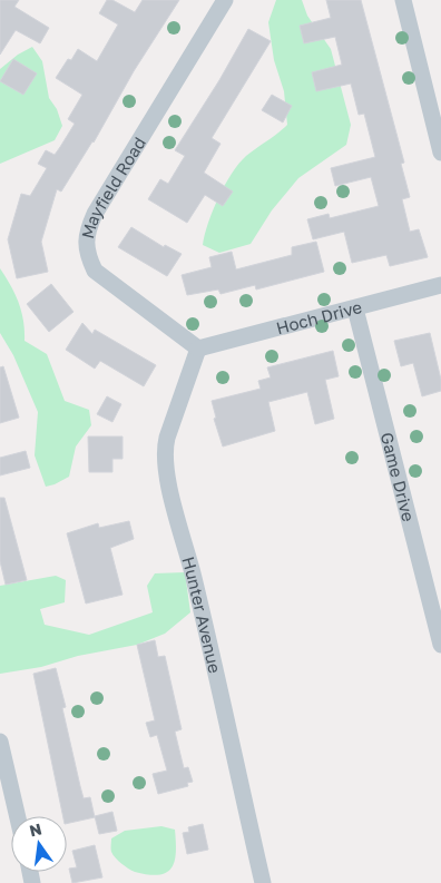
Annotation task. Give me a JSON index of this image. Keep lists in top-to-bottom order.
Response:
{
  "streets": {
    "street": [
      "Mayfield Road",
      "Hoch Drive",
      "Game Drive",
      "Hunter Avenue"
    ]
  },
  "crossings": [
    ["Mayfield Road", "Hoch Drive"],
    ["Mayfield Road", "Hunter Avenue"],
    ["Hoch Drive", "Game Drive"],
    ["Hoch Drive", "Hunter Avenue"]
  ],
  "north": "top"
}
